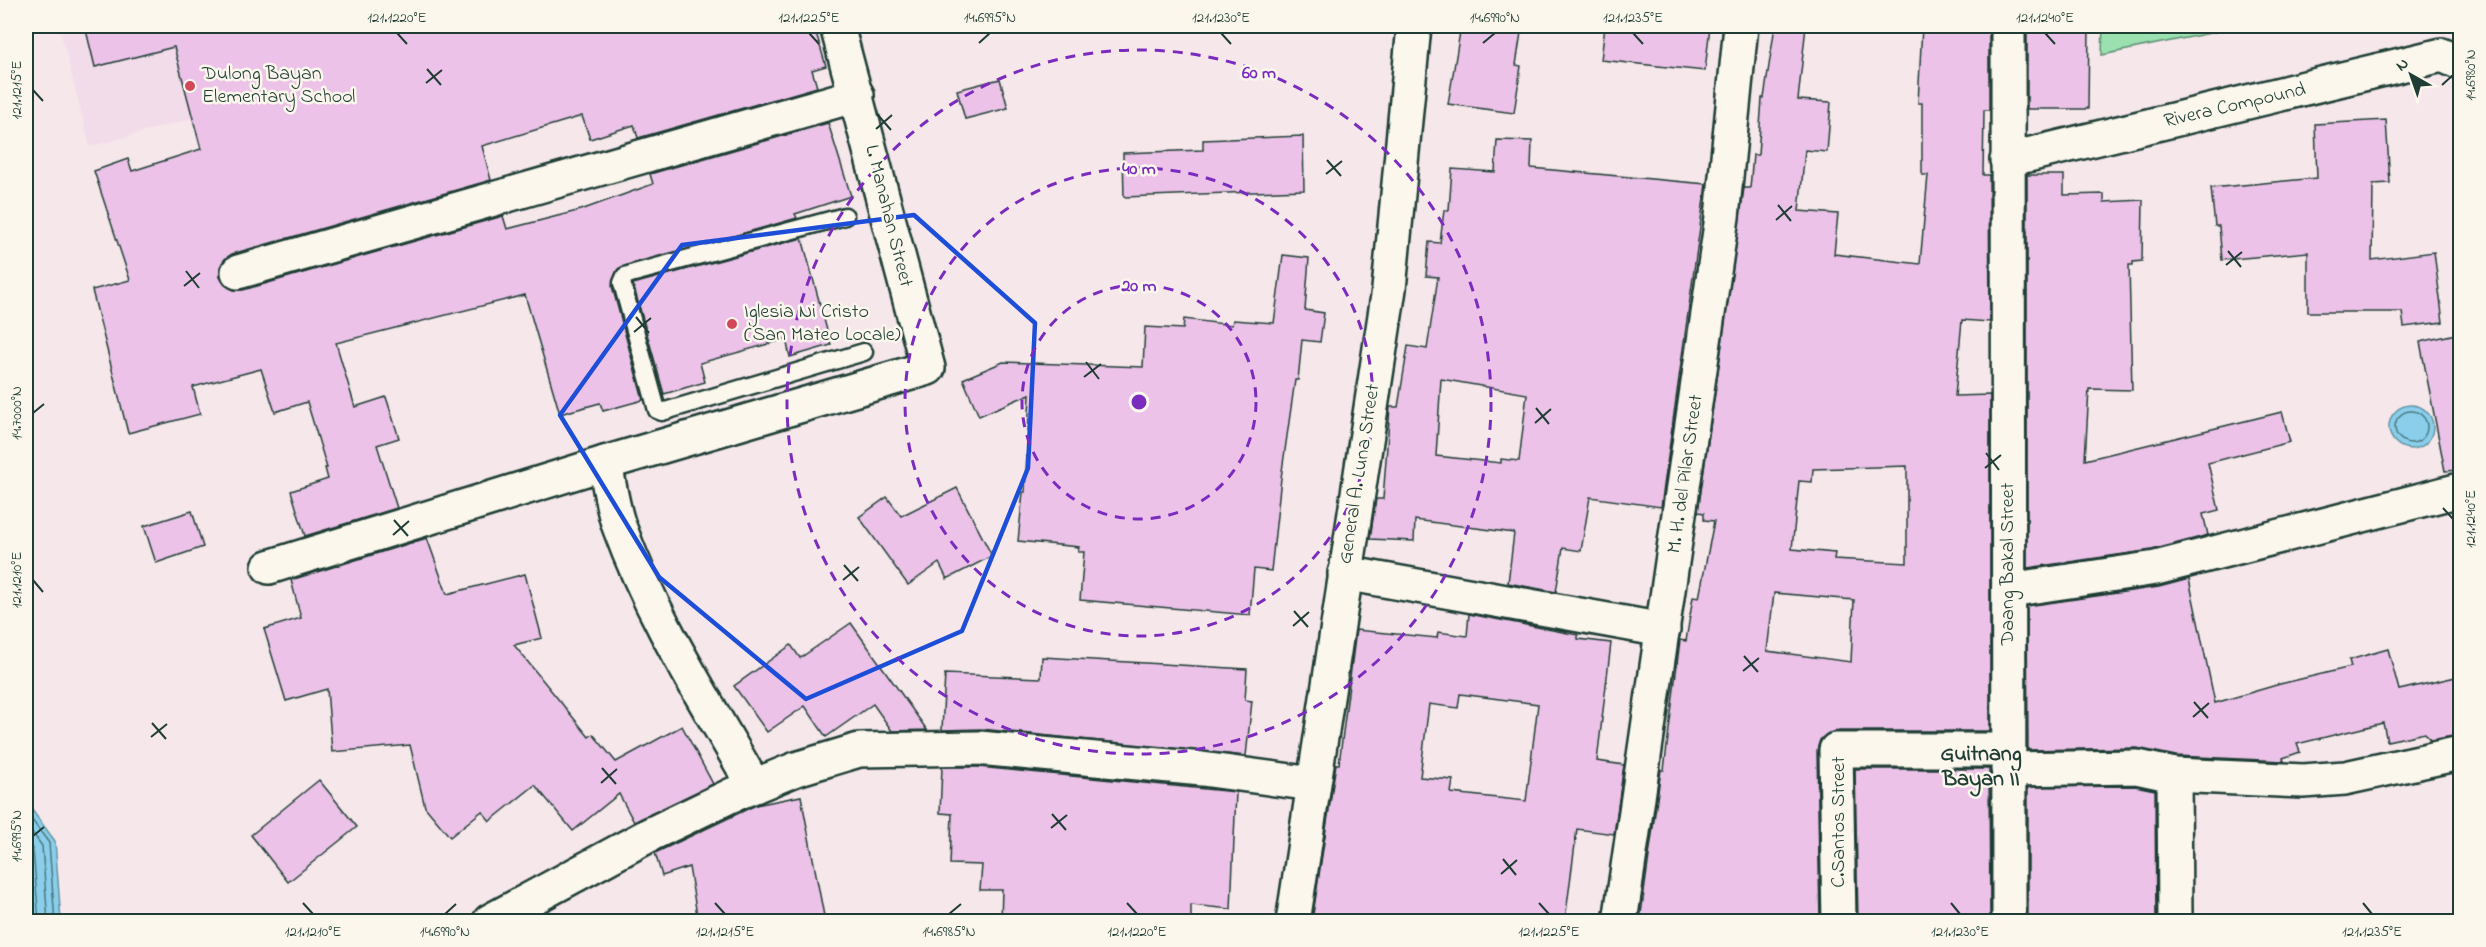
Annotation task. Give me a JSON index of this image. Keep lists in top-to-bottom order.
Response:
{
  "streets": {
    "street": [
      "Rivera Compound",
      "L. Manahan Street",
      "General A. Luna Street",
      "M. H. del Pilar Street",
      "Daang Bakal Street",
      "C.Santos Street"
    ]
  },
  "crossings": [
    ["Rivera Compound", "Daang Bakal Street"],
    ["Daang Bakal Street", "C.Santos Street"]
  ],
  "districts": ["Guitnang Bayan II"],
  "places": ["Dulong Bayan Elementary School", "Iglesia Ni Cristo (San Mateo Locale)"],
  "north": "top left",
  "coordinates": [
    "121.1220°E",
    "121.1225°E",
    "14.6995°N",
    "121.1230°E",
    "14.6990°N",
    "121.1235°E",
    "121.1240°E",
    "14.6980°N",
    "121.1215°E",
    "14.7000°N",
    "121.1210°E",
    "14.6985°N"
  ],
  "rings": ["60 m", "40 m", "20 m"]
}
